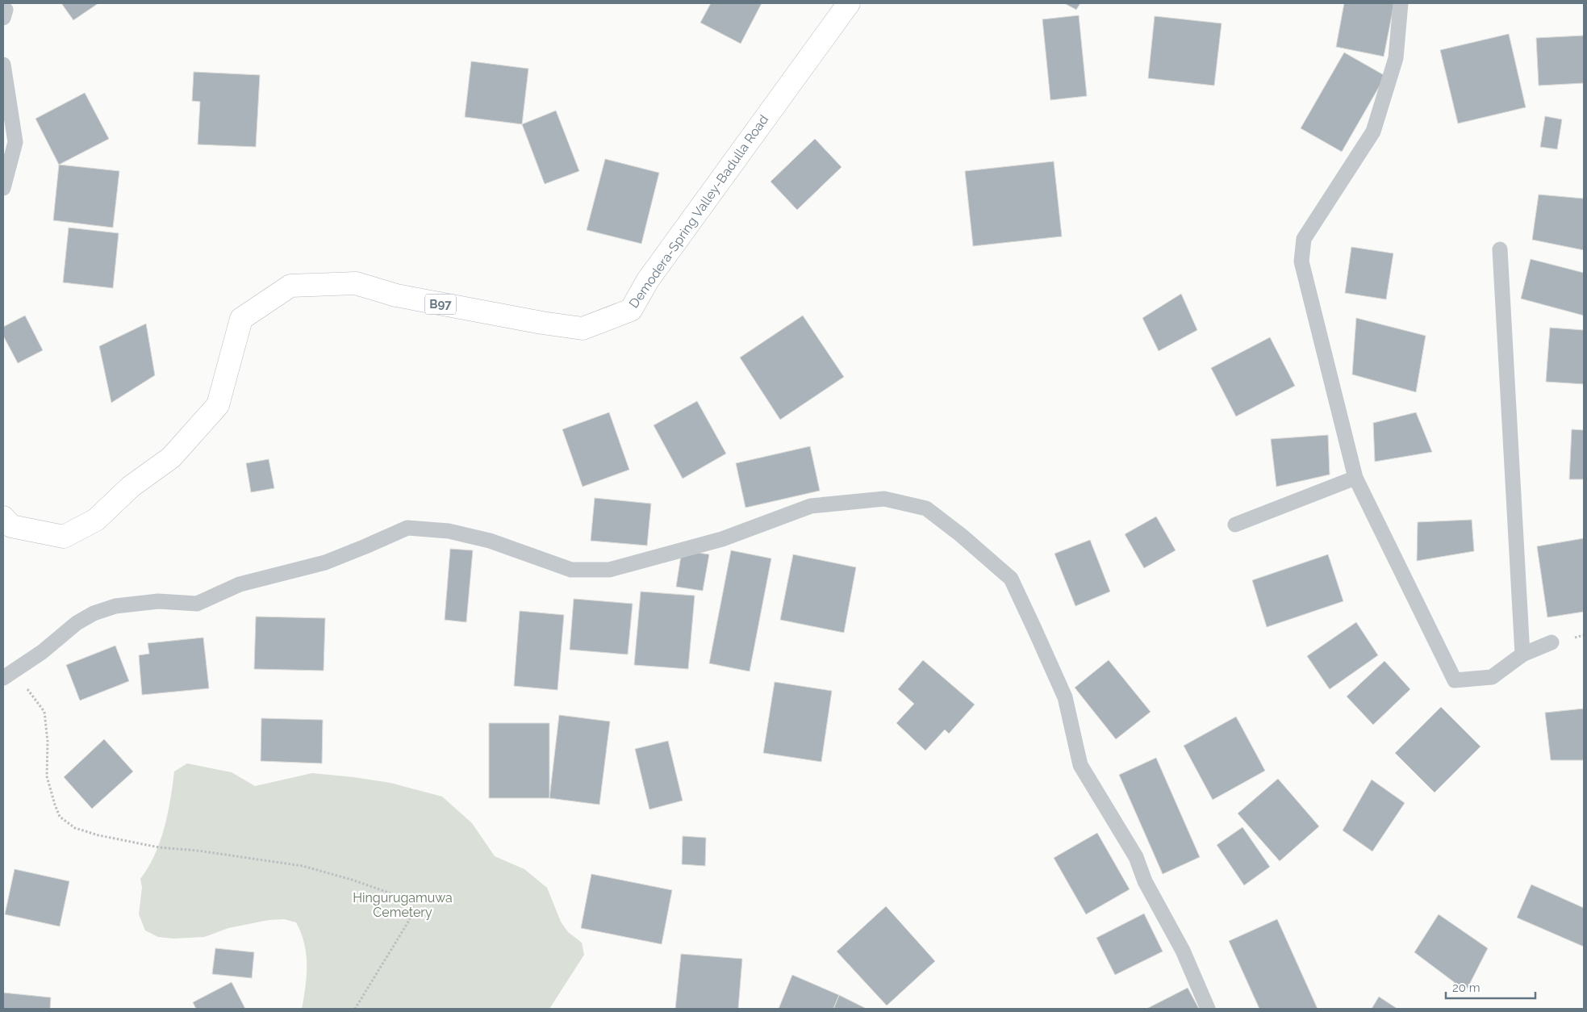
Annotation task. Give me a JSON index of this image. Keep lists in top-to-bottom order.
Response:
{
  "streets": {
    "main road": ["Demodera-Spring Valley-Badulla Road", "B97"]
  },
  "parks": ["Hingurugamuwa Cemetery"],
  "scale_bar": "20 m"
}
